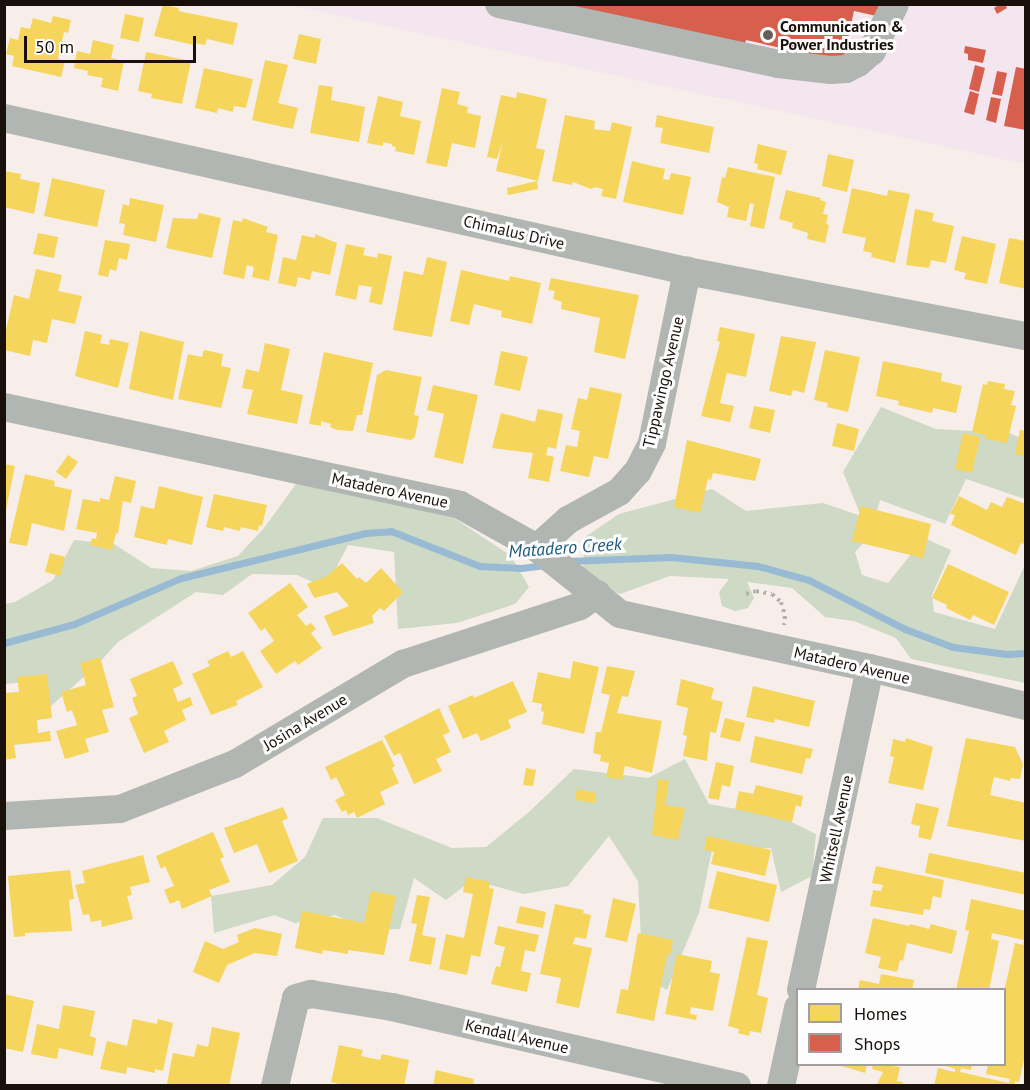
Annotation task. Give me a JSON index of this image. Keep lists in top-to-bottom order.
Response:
{
  "streets": {
    "street": [
      "Chimalus Drive",
      "Tippawingo Avenue",
      "Matadero Avenue",
      "Josina Avenue",
      "Whitsell Avenue",
      "Kendall Avenue"
    ]
  },
  "crossings": [
    ["Chimalus Drive", "Tippawingo Avenue"],
    ["Tippawingo Avenue", "Matadero Avenue"],
    ["Matadero Avenue", "Josina Avenue"],
    ["Matadero Avenue", "Whitsell Avenue"]
  ],
  "water": ["Matadero Creek"],
  "places": ["Communication & Power Industries"],
  "legend": ["Homes", "Shops"],
  "scale_bar": "50 m"
}
